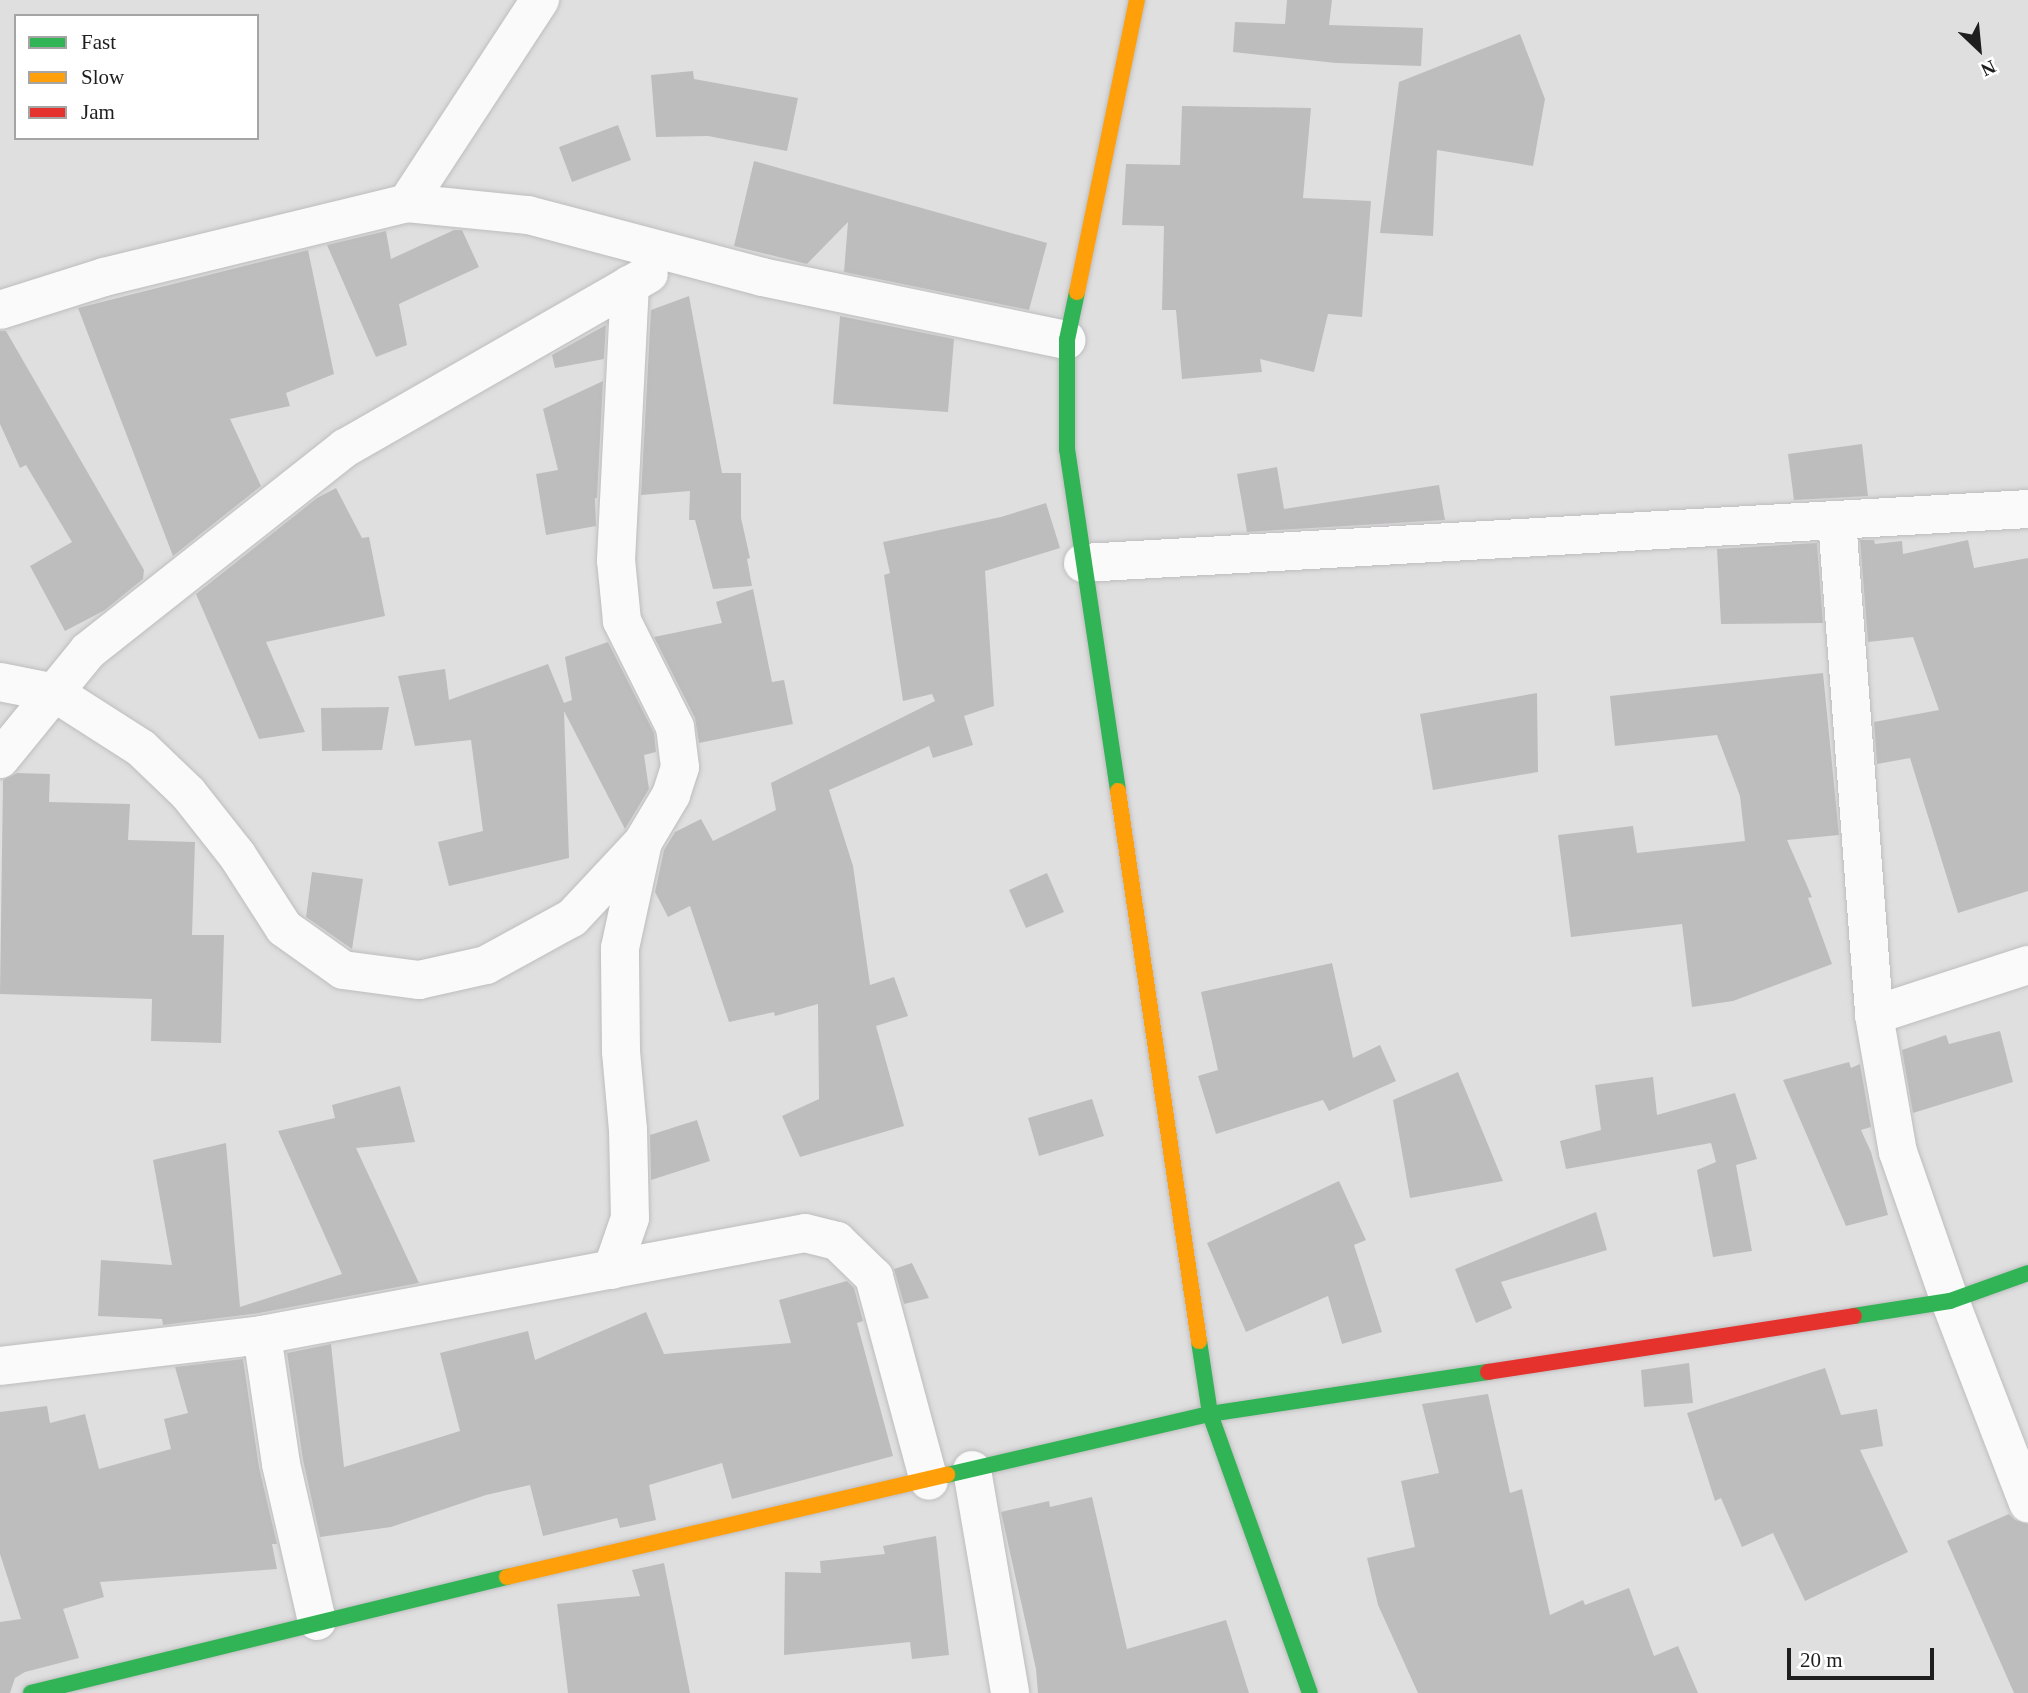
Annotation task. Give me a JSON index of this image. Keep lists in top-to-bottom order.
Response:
{
  "legend": ["Fast", "Slow", "Jam"],
  "scale_bar": "20 m",
  "north": "bottom right"
}
